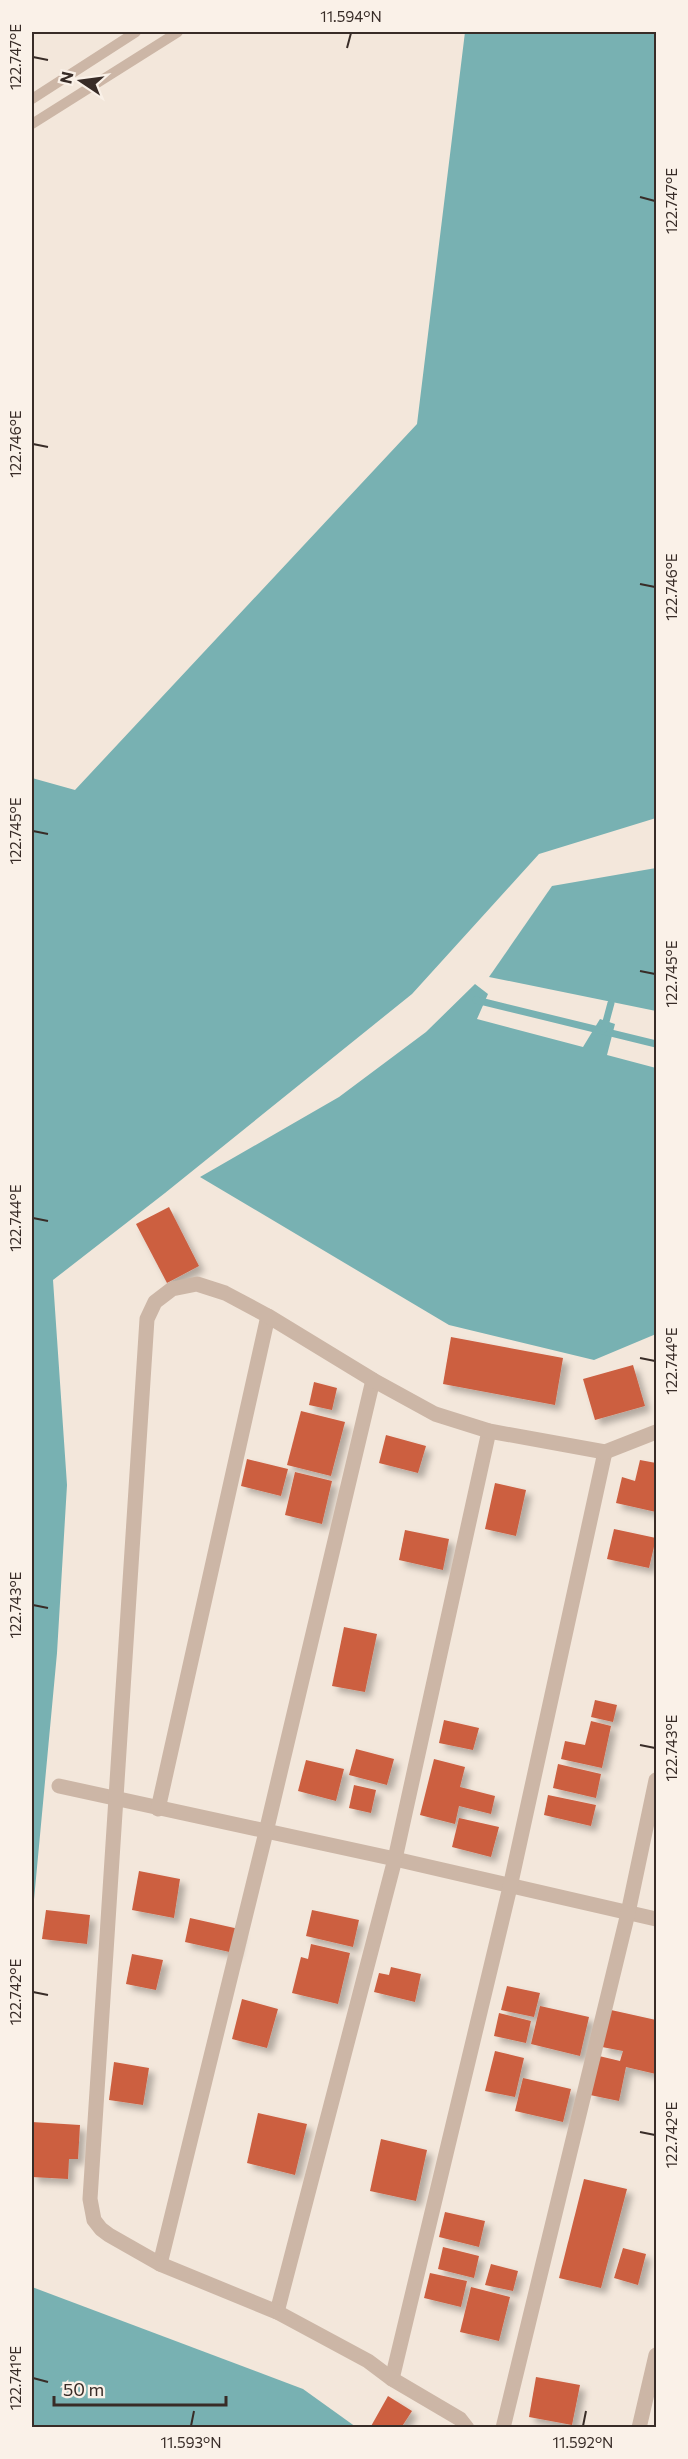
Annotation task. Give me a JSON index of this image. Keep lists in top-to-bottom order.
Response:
{
  "scale_bar": "50 m",
  "north": "left",
  "coordinates": [
    "11.594°N",
    "122.747°E",
    "122.746°E",
    "122.745°E",
    "122.744°E",
    "122.743°E",
    "122.742°E",
    "122.741°E",
    "11.593°N",
    "11.592°N"
  ]
}
